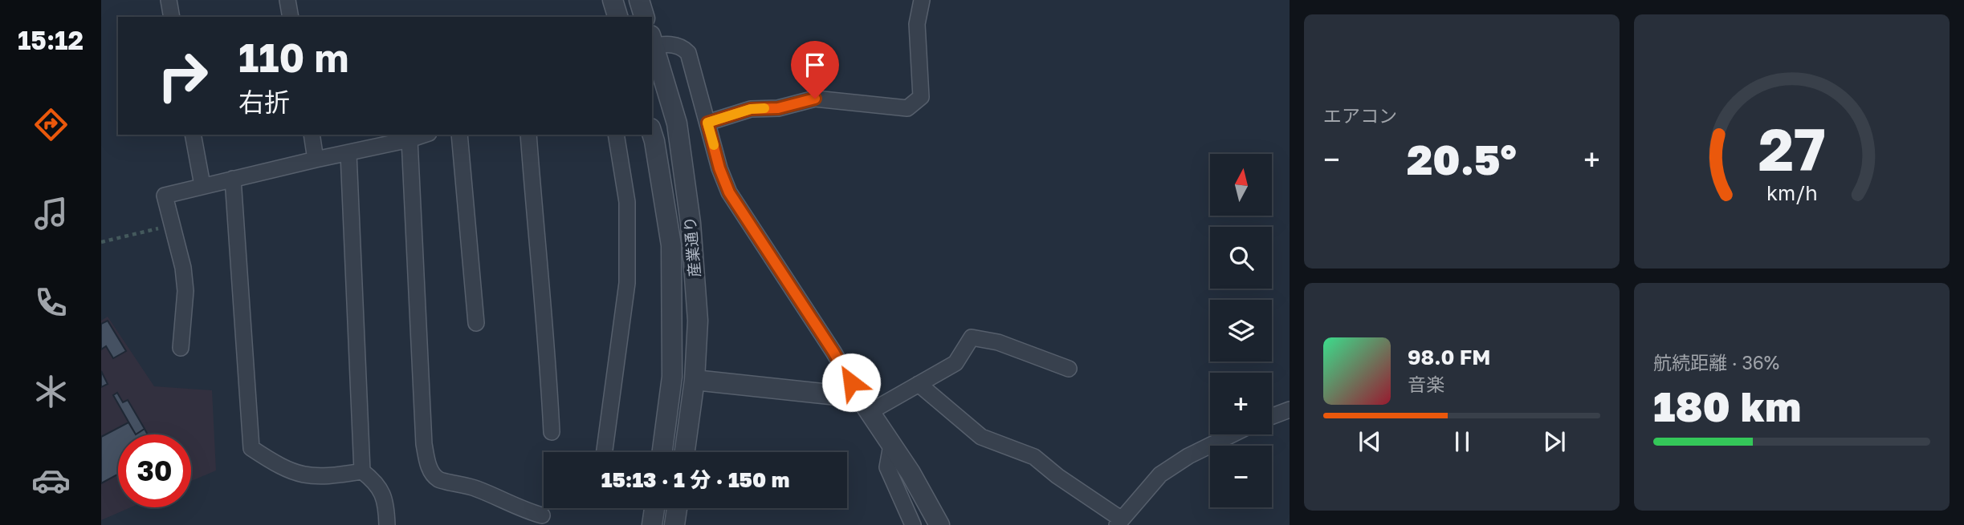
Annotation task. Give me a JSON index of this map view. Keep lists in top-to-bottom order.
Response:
{
  "streets": {
    "street": ["産業通り"]
  },
  "north": "top",
  "page": {
    "tabs": "15:12",
    "tile": [
      "エアコン",
      ["航続距離 · 36%", "180 km"]
    ],
    "turn": ["110 m", "右折"],
    "heat": ["−", "20.5°", "+"],
    "map_buttons": ["+", "−"],
    "song": ["98.0 FM", "音楽"],
    "limit": "30",
    "trip": "15:13 · 1 分 · 150 m",
    "gauge": ["27", "km/h"]
  }
}
